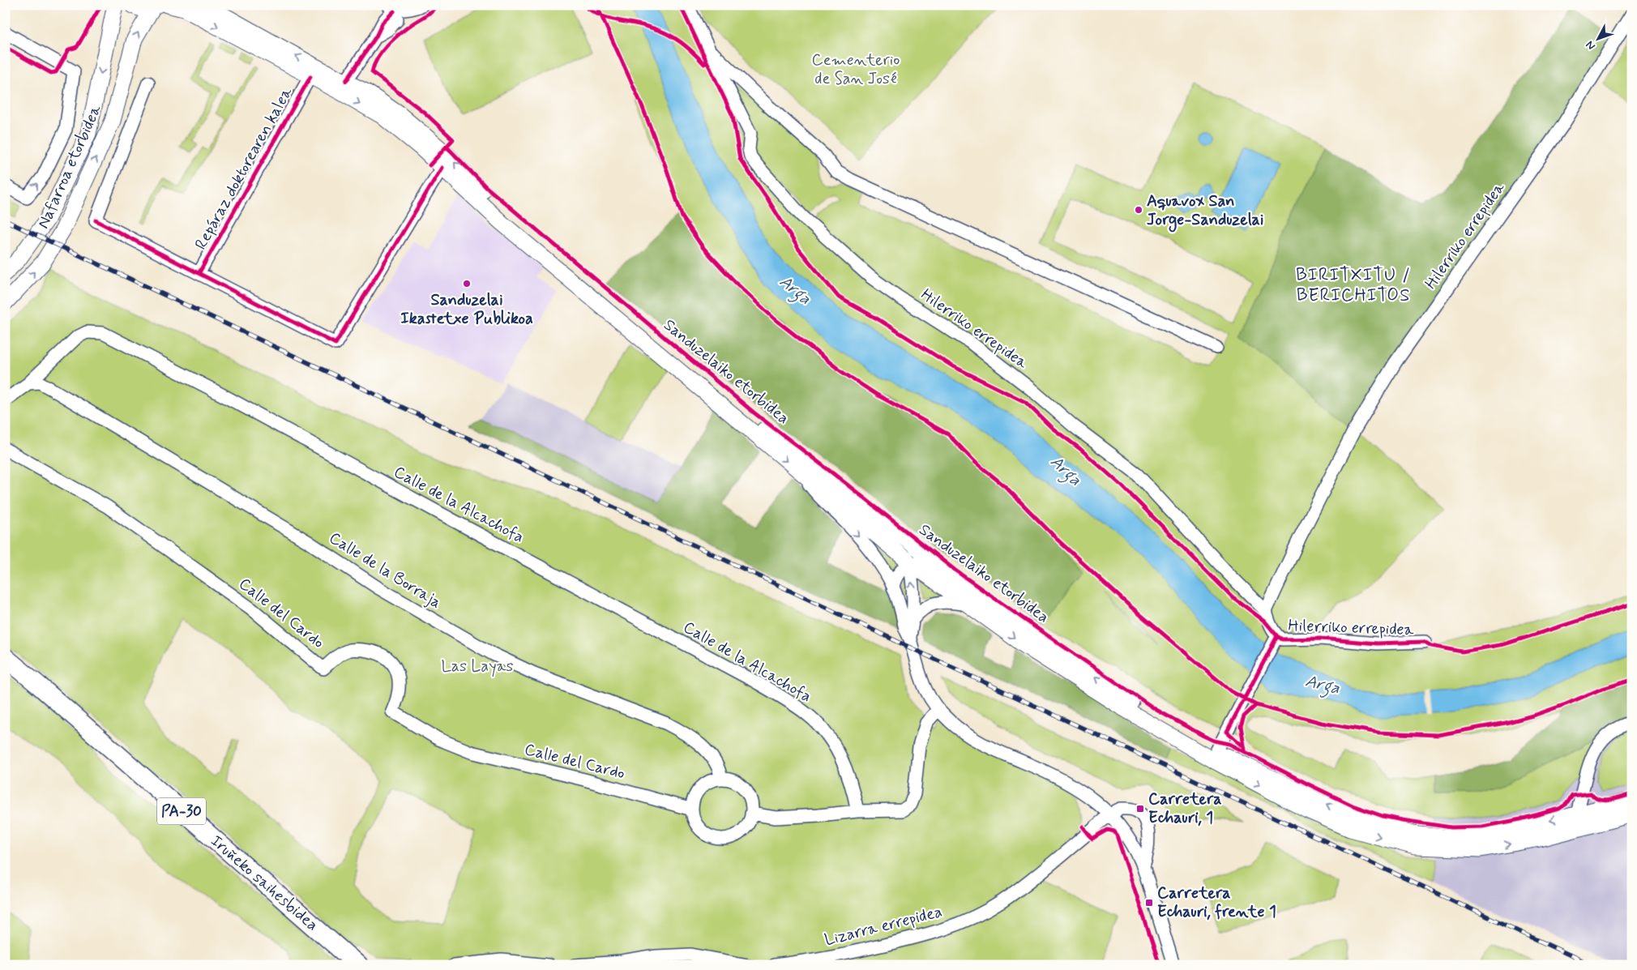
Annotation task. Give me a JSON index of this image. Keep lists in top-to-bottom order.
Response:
{
  "streets": {
    "highway": ["PA-30", "Iruñeko saihesbidea"],
    "main road": ["Nafarroa etorbidea", "Sanduzelaiko etorbidea"],
    "street": [
      "Repáraz doktorearen kalea",
      "Hilerriko errepidea",
      "Calle de la Alcachofa",
      "Calle de la Borraja",
      "Calle del Cardo",
      "Lizarra errepidea"
    ]
  },
  "crossings": [
    ["Repáraz doktorearen kalea", "Sanduzelaiko etorbidea"],
    ["Calle de la Alcachofa", "Calle de la Borraja"],
    ["Calle de la Borraja", "Calle del Cardo"]
  ],
  "districts": ["BIRITXITU / BERICHITOS"],
  "water": ["Arga"],
  "parks": ["Cementerio de San José", "Las Layas"],
  "places": {
    "other": ["Aquavox San Jorge-Sanduzelai", "Sanduzelai Ikastetxe Publikoa"],
    "transit": ["Carretera Echauri, 1", "Carretera Echauri, frente 1"]
  },
  "north": "bottom left"
}
